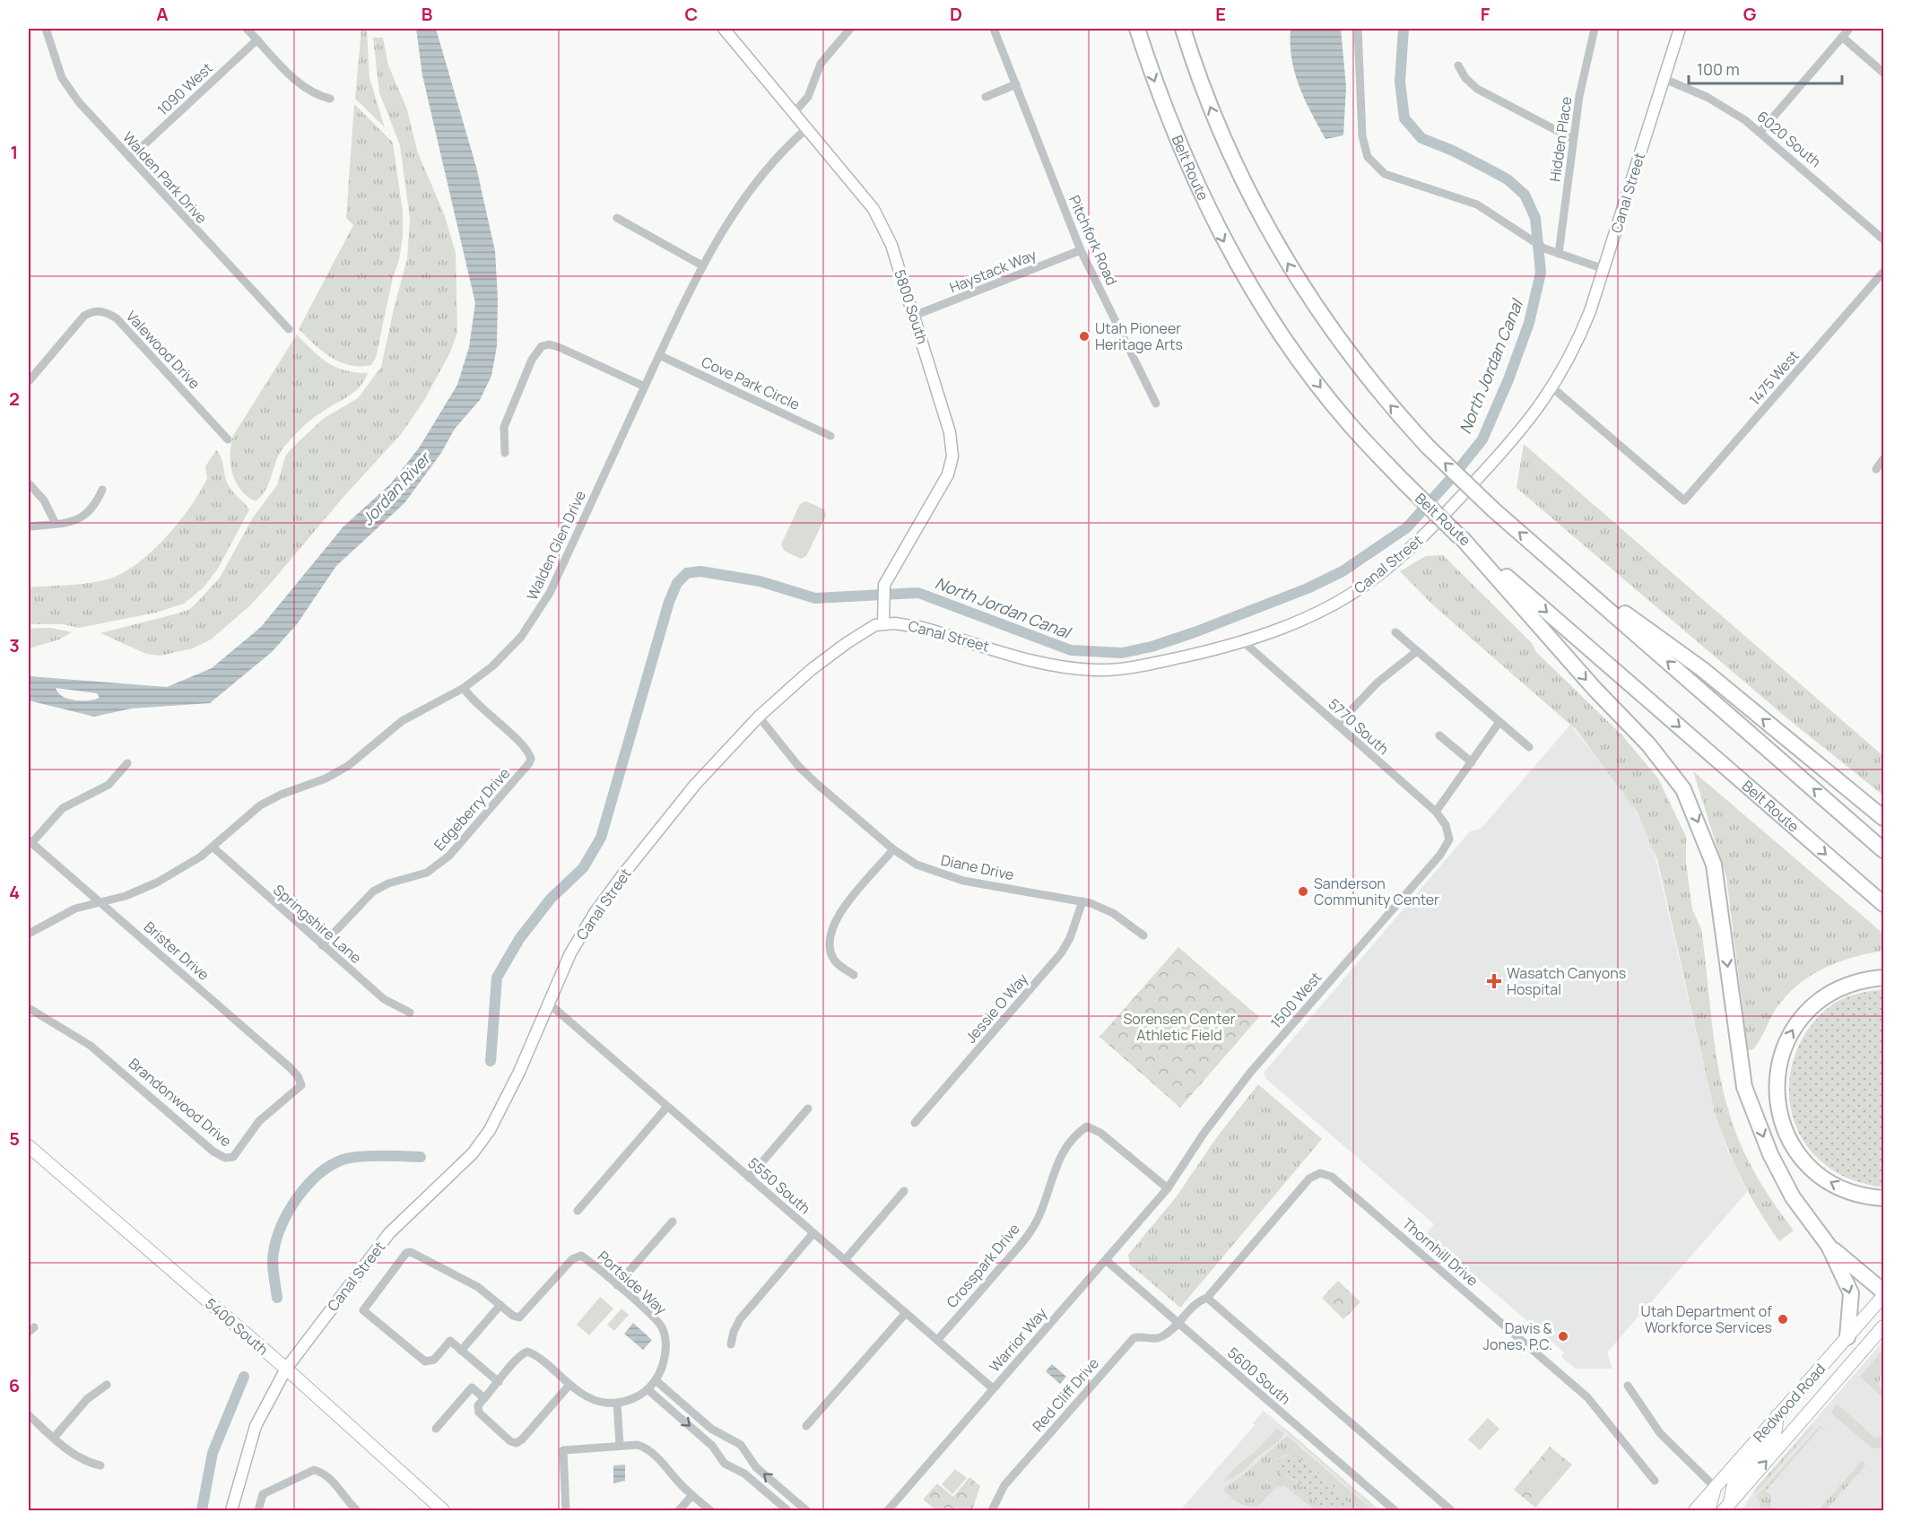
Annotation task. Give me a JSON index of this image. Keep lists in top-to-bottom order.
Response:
{
  "streets": {
    "highway": ["Belt Route"],
    "main road": ["5400 South", "Redwood Road"],
    "street": [
      "1090 West",
      "Hidden Place",
      "6020 South",
      "Walden Park Drive",
      "Canal Street",
      "Pitchfork Road",
      "Haystack Way",
      "5800 South",
      "Valewood Drive",
      "1475 West",
      "Cove Park Circle",
      "Walden Glen Drive",
      "5770 South",
      "Edgeberry Drive",
      "Diane Drive",
      "Springshire Lane",
      "Brister Drive",
      "1500 West",
      "Jessie O Way",
      "Brandonwood Drive",
      "5550 South",
      "Thornhill Drive",
      "Crosspark Drive",
      "Portside Way",
      "Warrior Way",
      "5600 South",
      "Red Cliff Drive"
    ]
  },
  "crossings": [
    ["1090 West", "Walden Park Drive"],
    ["6020 South", "Canal Street"],
    ["Canal Street", "5800 South"],
    ["Canal Street", "1475 West"],
    ["Canal Street", "5770 South"],
    ["Canal Street", "Diane Drive"],
    ["Canal Street", "5550 South"],
    ["Canal Street", "5400 South"],
    ["Pitchfork Road", "Haystack Way"],
    ["Haystack Way", "5800 South"],
    ["5800 South", "Walden Glen Drive"],
    ["Cove Park Circle", "Walden Glen Drive"],
    ["Walden Glen Drive", "Edgeberry Drive"],
    ["Walden Glen Drive", "Springshire Lane"],
    ["Walden Glen Drive", "Brister Drive"],
    ["5770 South", "1500 West"],
    ["Edgeberry Drive", "Springshire Lane"],
    ["Diane Drive", "Jessie O Way"],
    ["Brister Drive", "Brandonwood Drive"],
    ["1500 West", "Crosspark Drive"],
    ["1500 West", "Warrior Way"],
    ["5550 South", "Crosspark Drive"],
    ["5550 South", "Warrior Way"],
    ["Thornhill Drive", "5600 South"],
    ["Thornhill Drive", "Red Cliff Drive"],
    ["Crosspark Drive", "Warrior Way"],
    ["Warrior Way", "5600 South"],
    ["5600 South", "Red Cliff Drive"]
  ],
  "water": ["North Jordan Canal", "Jordan River"],
  "parks": ["Sorensen Center Athletic Field"],
  "places": {
    "other": [
      "Utah Pioneer Heritage Arts",
      "Sanderson Community Center",
      "Utah Department of Workforce Services",
      "Davis & Jones, P.C."
    ],
    "health": ["Wasatch Canyons Hospital"]
  },
  "scale_bar": "100 m",
  "grid": {
    "columns": [
      "A",
      "B",
      "C",
      "D",
      "E",
      "F",
      "G"
    ],
    "rows": [
      "1",
      "2",
      "3",
      "4",
      "5",
      "6"
    ]
  }
}
